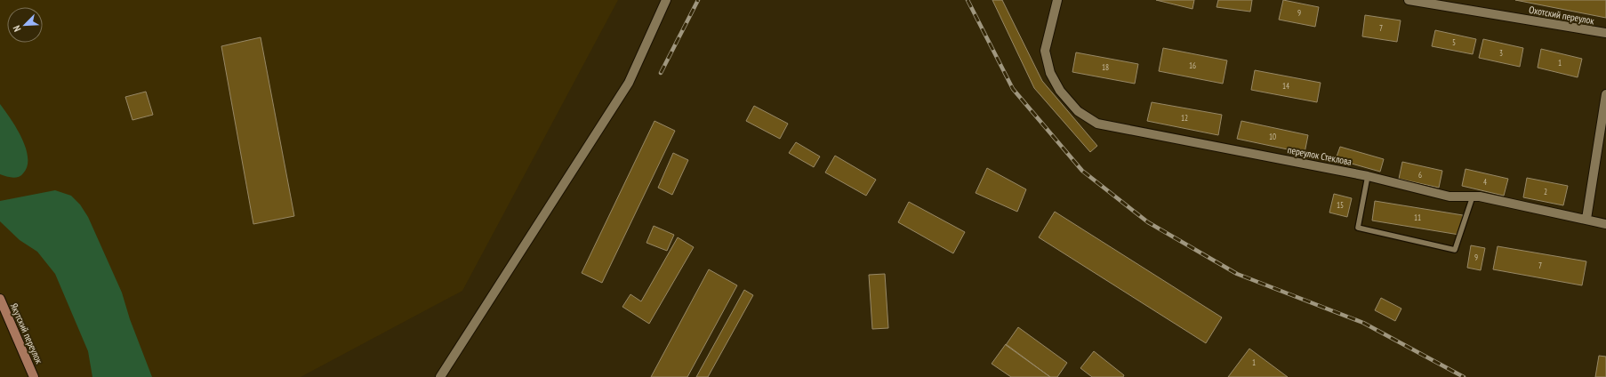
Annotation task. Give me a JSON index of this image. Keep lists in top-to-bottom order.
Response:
{
  "streets": {
    "main road": ["Якутский переулок"],
    "street": ["Охотский переулок", "переулок Стеклова"]
  },
  "house_numbers": [
    "9",
    "7",
    "5",
    "3",
    "1",
    "16",
    "18",
    "14",
    "12",
    "10",
    "6",
    "4",
    "2",
    "15",
    "11",
    "9",
    "7",
    "1"
  ],
  "north": "bottom left"
}
